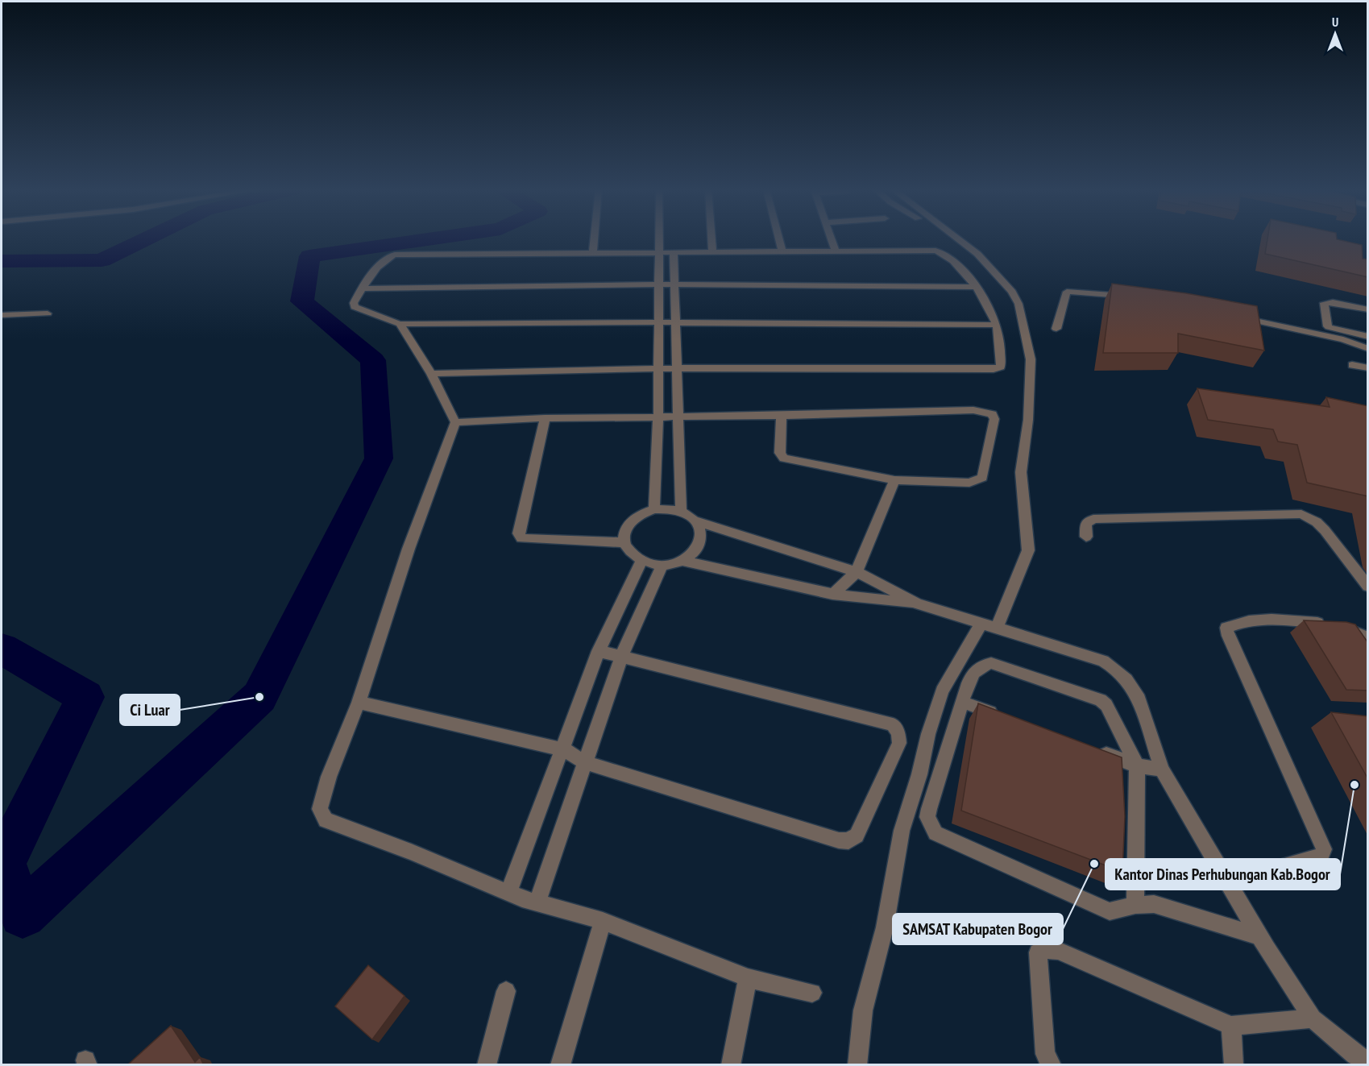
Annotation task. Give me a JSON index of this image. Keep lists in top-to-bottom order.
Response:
{
  "places": ["Ci Luar", "Kantor Dinas Perhubungan Kab.Bogor", "SAMSAT Kabupaten Bogor"],
  "north": "top"
}
